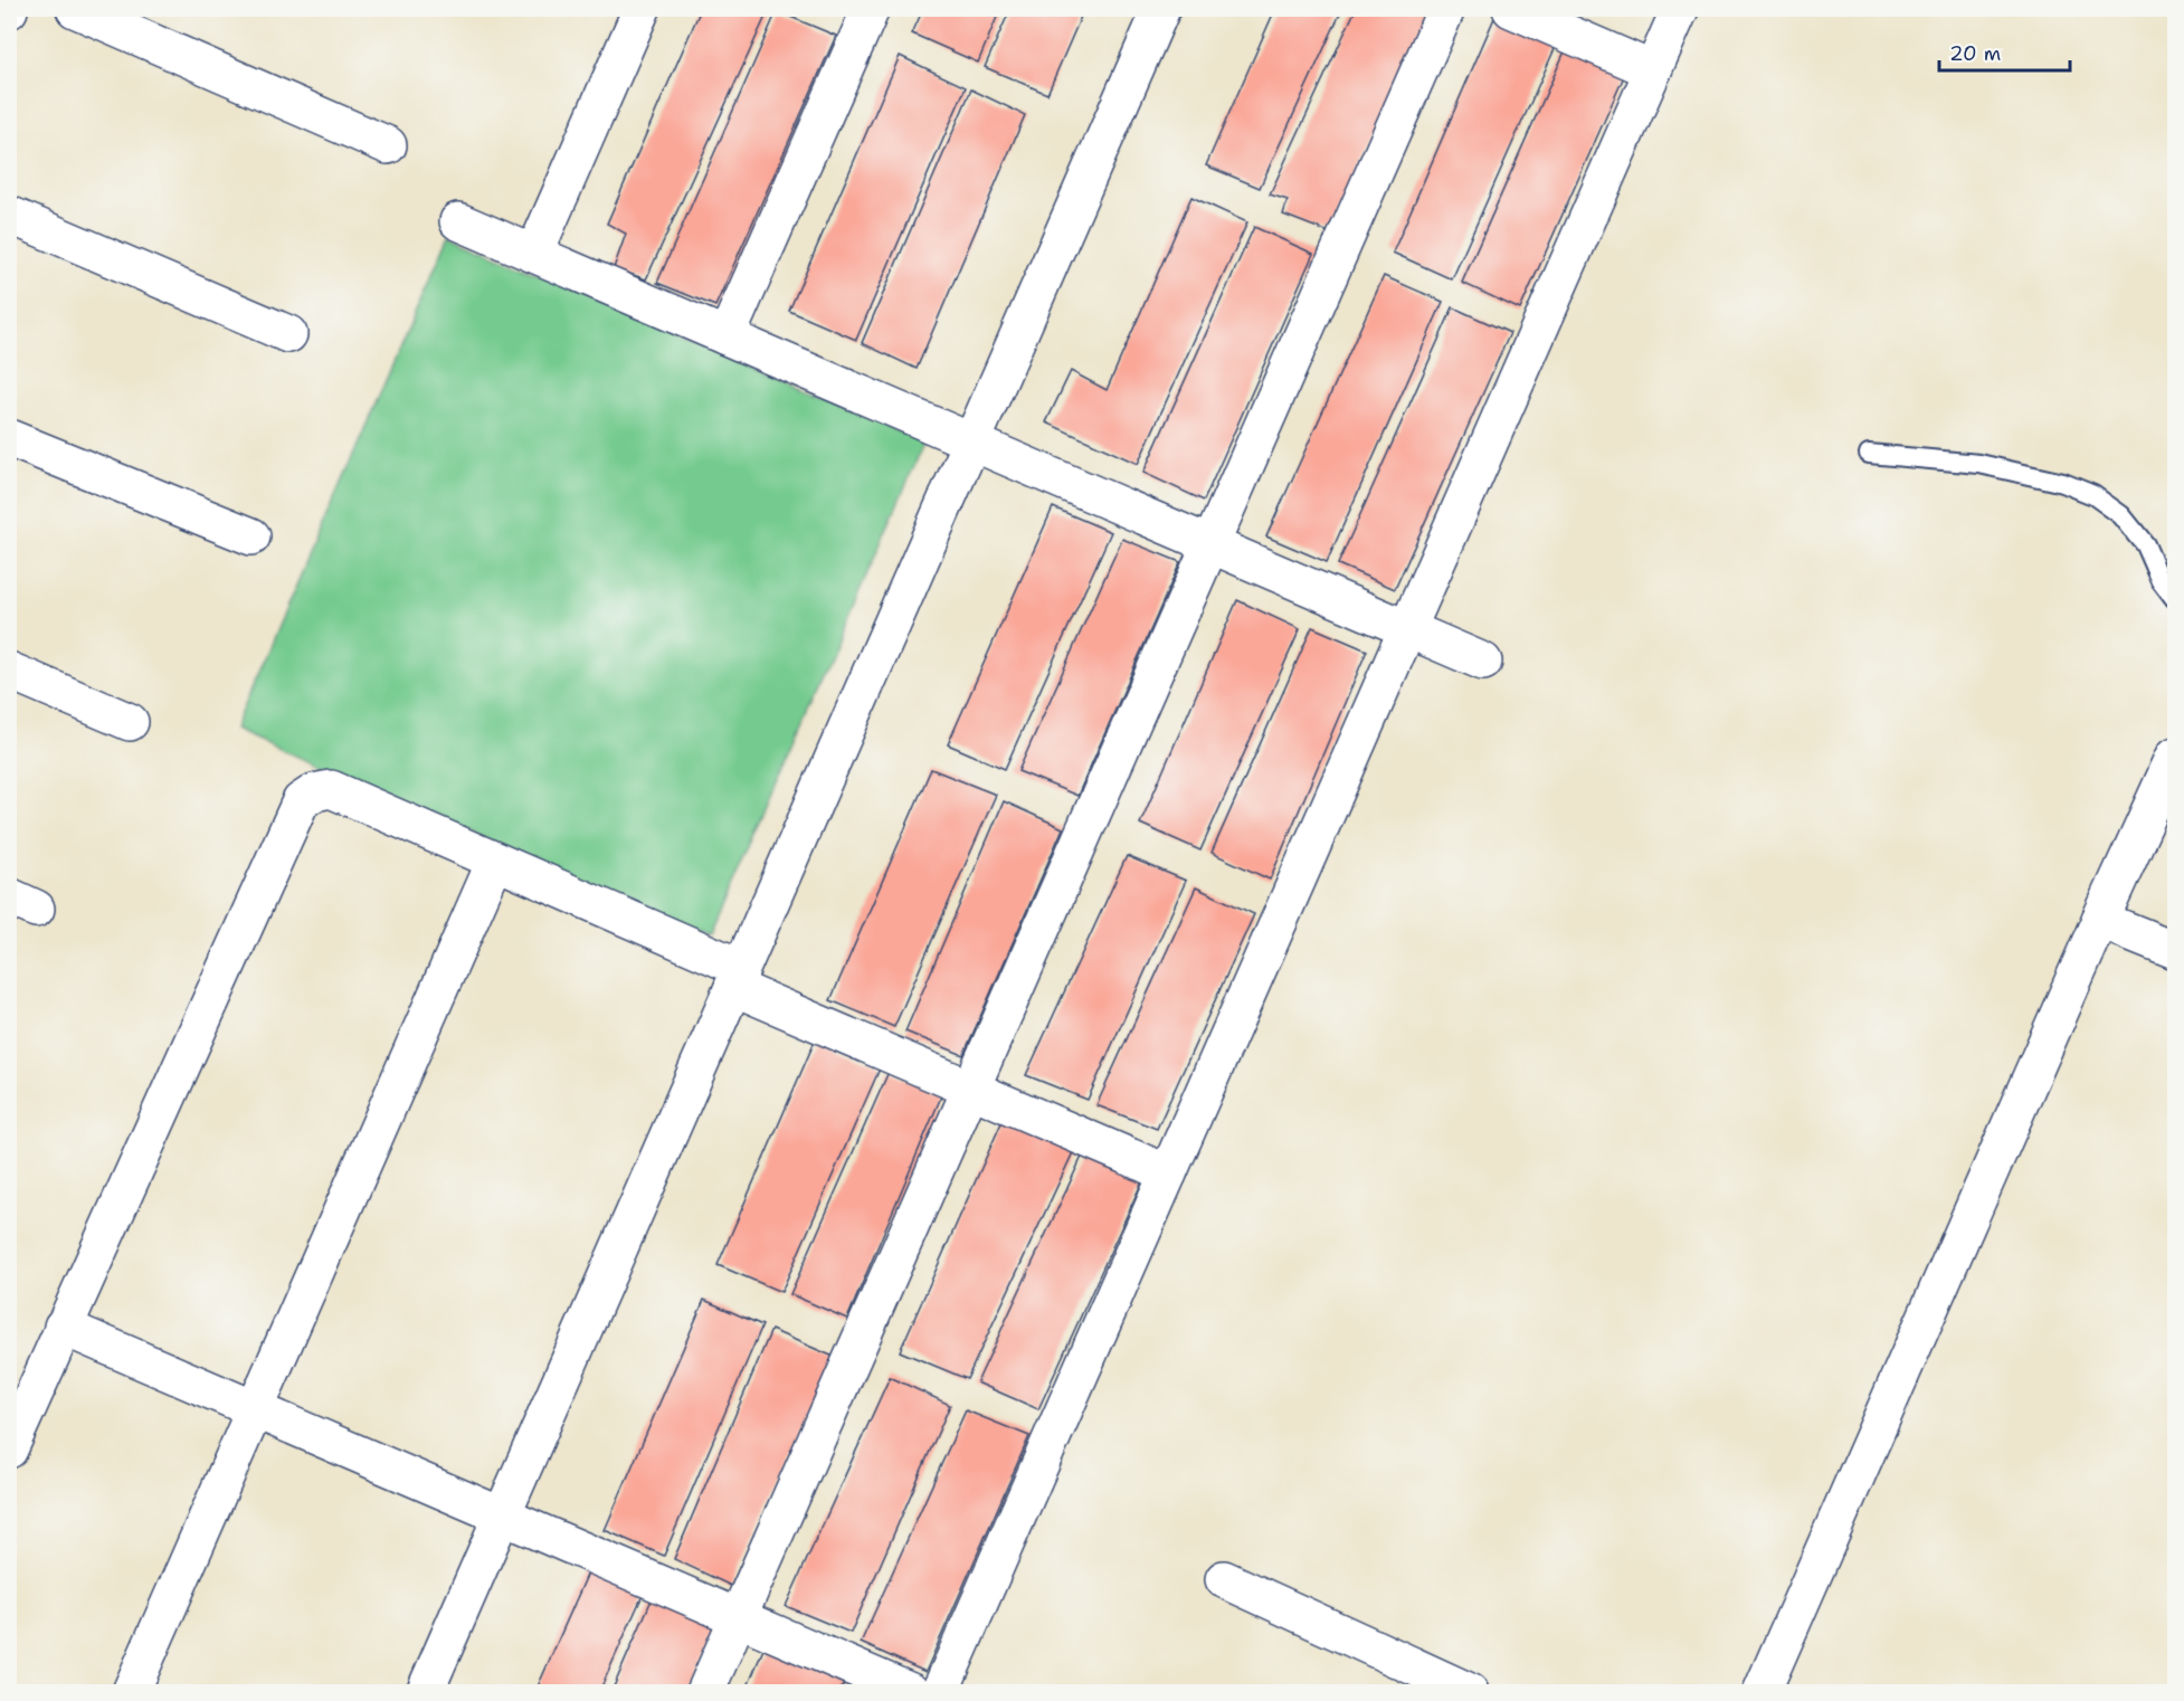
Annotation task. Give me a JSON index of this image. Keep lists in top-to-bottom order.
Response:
{
  "scale_bar": "20 m"
}
